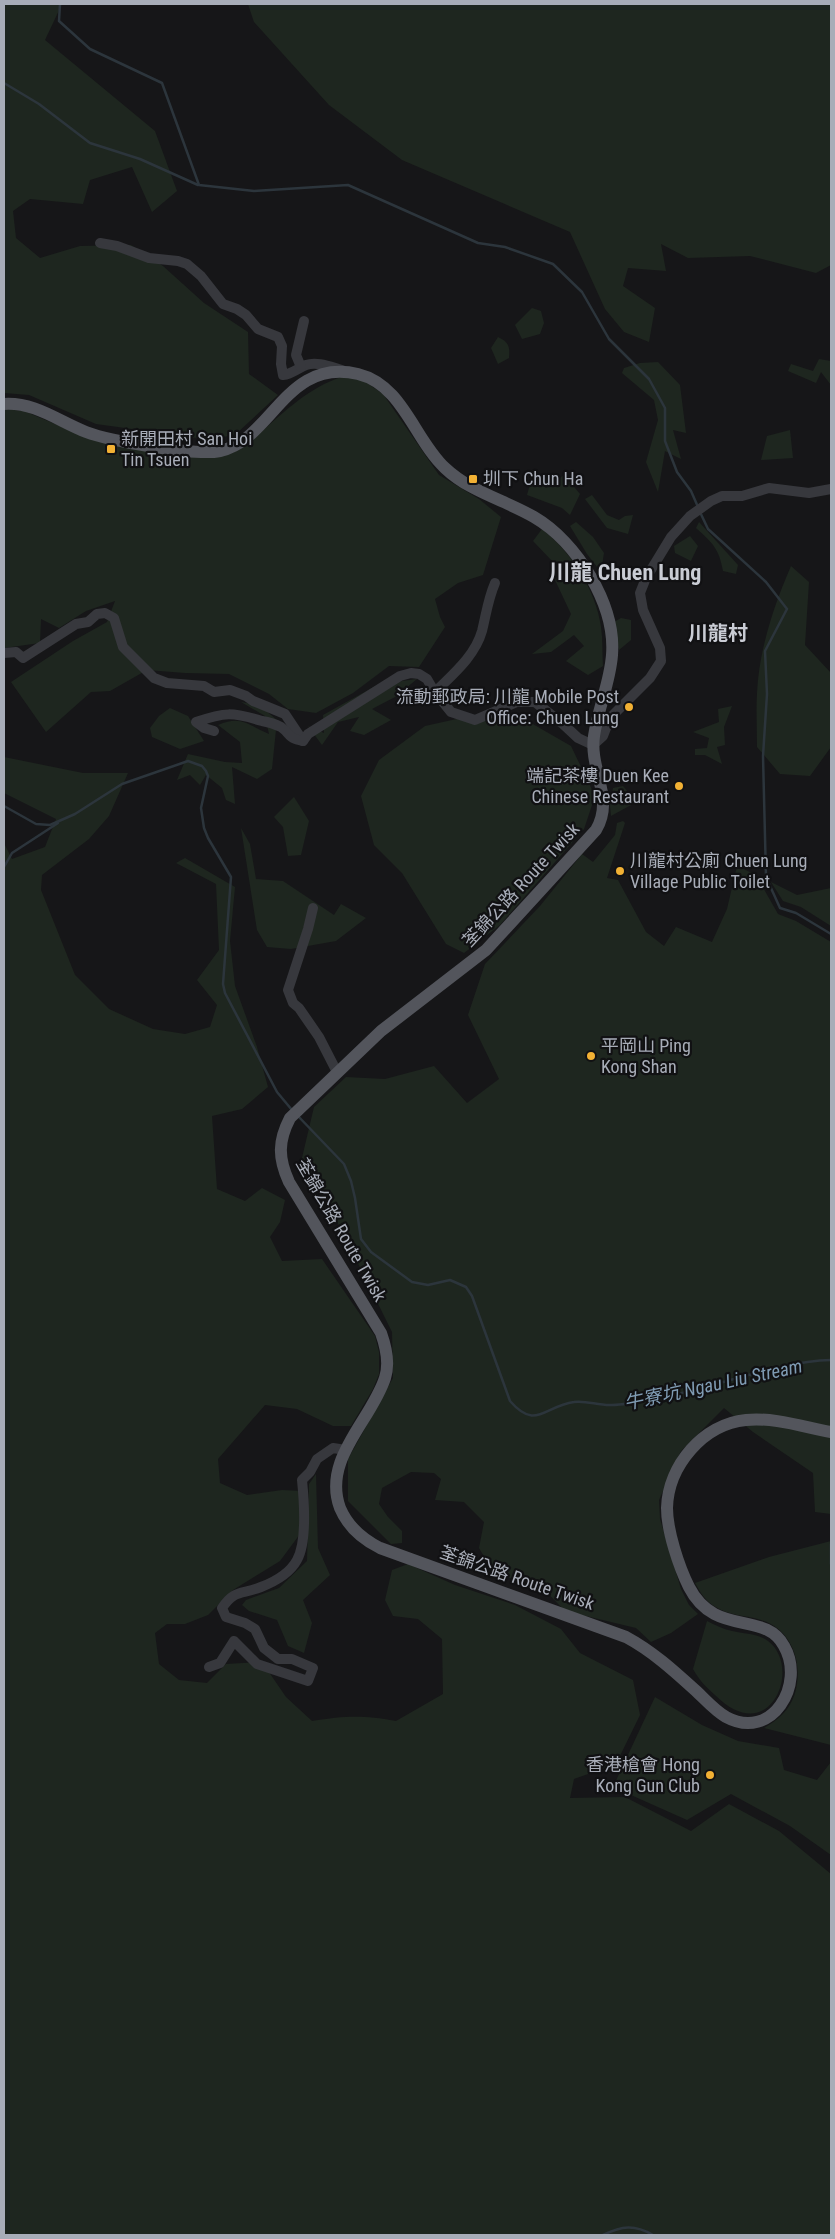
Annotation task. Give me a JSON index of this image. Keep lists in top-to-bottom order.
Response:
{
  "streets": {
    "main road": ["荃錦公路 Route Twisk"]
  },
  "districts": ["川龍 Chuen Lung", "川龍村"],
  "water": ["牛寮坑 Ngau Liu Stream"],
  "places": {
    "transit": ["新開田村 San Hoi Tin Tsuen", "圳下 Chun Ha"],
    "other": [
      "流動郵政局: 川龍 Mobile Post Office: Chuen Lung",
      "端記茶樓 Duen Kee Chinese Restaurant",
      "川龍村公廁 Chuen Lung Village Public Toilet",
      "平岡山 Ping Kong Shan",
      "香港槍會 Hong Kong Gun Club"
    ]
  }
}
